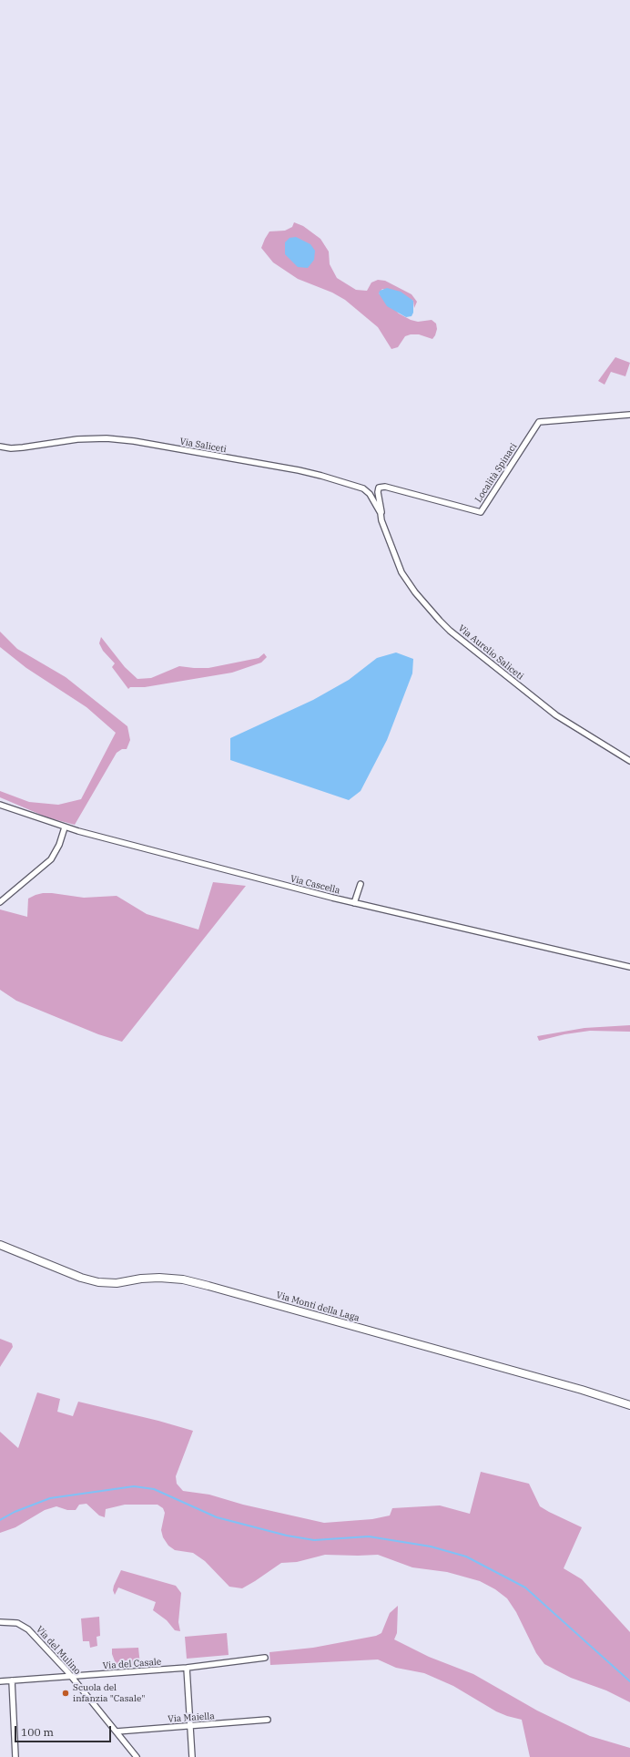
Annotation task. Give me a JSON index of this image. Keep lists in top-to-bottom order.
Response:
{
  "streets": {
    "street": [
      "Via Saliceti",
      "Località Spinaci",
      "Via Aurelio Saliceti",
      "Via Cascella",
      "Via Monti della Laga",
      "Via del Mulino",
      "Via del Casale",
      "Via Maiella"
    ]
  },
  "crossings": [
    ["Via Saliceti", "Località Spinaci"],
    ["Via Saliceti", "Via Aurelio Saliceti"],
    ["Località Spinaci", "Via Aurelio Saliceti"],
    ["Via del Mulino", "Via del Casale"],
    ["Via del Mulino", "Via Maiella"]
  ],
  "places": ["Scuola del infanzia \"Casale\""],
  "scale_bar": "100 m"
}
